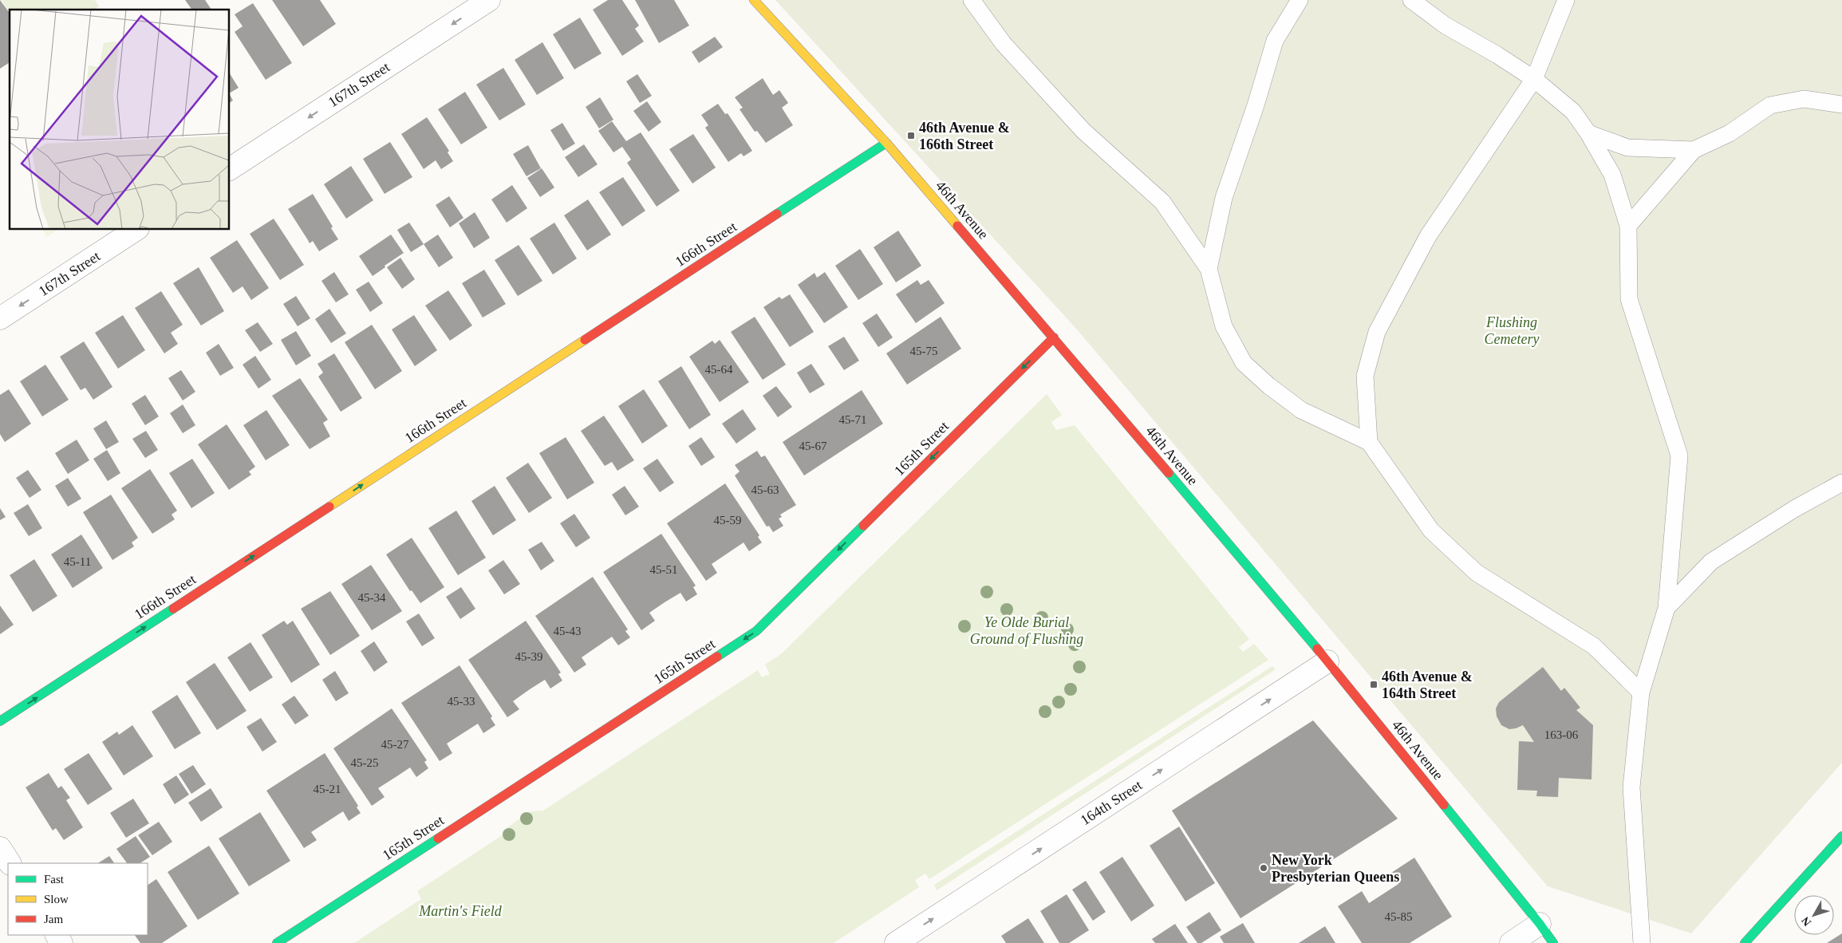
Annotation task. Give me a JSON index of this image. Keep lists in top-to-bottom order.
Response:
{
  "streets": {
    "street": [
      "167th Street",
      "46th Avenue",
      "166th Street",
      "165th Street",
      "164th Street"
    ]
  },
  "crossings": [
    ["46th Avenue", "166th Street"],
    ["46th Avenue", "165th Street"],
    ["46th Avenue", "164th Street"]
  ],
  "one_way": [
    "167th Street",
    "166th Street",
    "165th Street",
    "164th Street"
  ],
  "parks": ["Flushing Cemetery", "Ye Olde Burial Ground of Flushing", "Martin's Field"],
  "places": {
    "transit": ["46th Avenue & 166th Street", "46th Avenue & 164th Street"],
    "other": ["New York Presbyterian Queens"]
  },
  "house_numbers": [
    "45-75",
    "45-64",
    "45-71",
    "45-67",
    "45-63",
    "45-59",
    "45-11",
    "45-51",
    "45-34",
    "45-43",
    "45-39",
    "45-33",
    "163-06",
    "45-27",
    "45-25",
    "45-21",
    "45-85"
  ],
  "legend": ["Fast", "Slow", "Jam"],
  "north": "bottom left"
}
